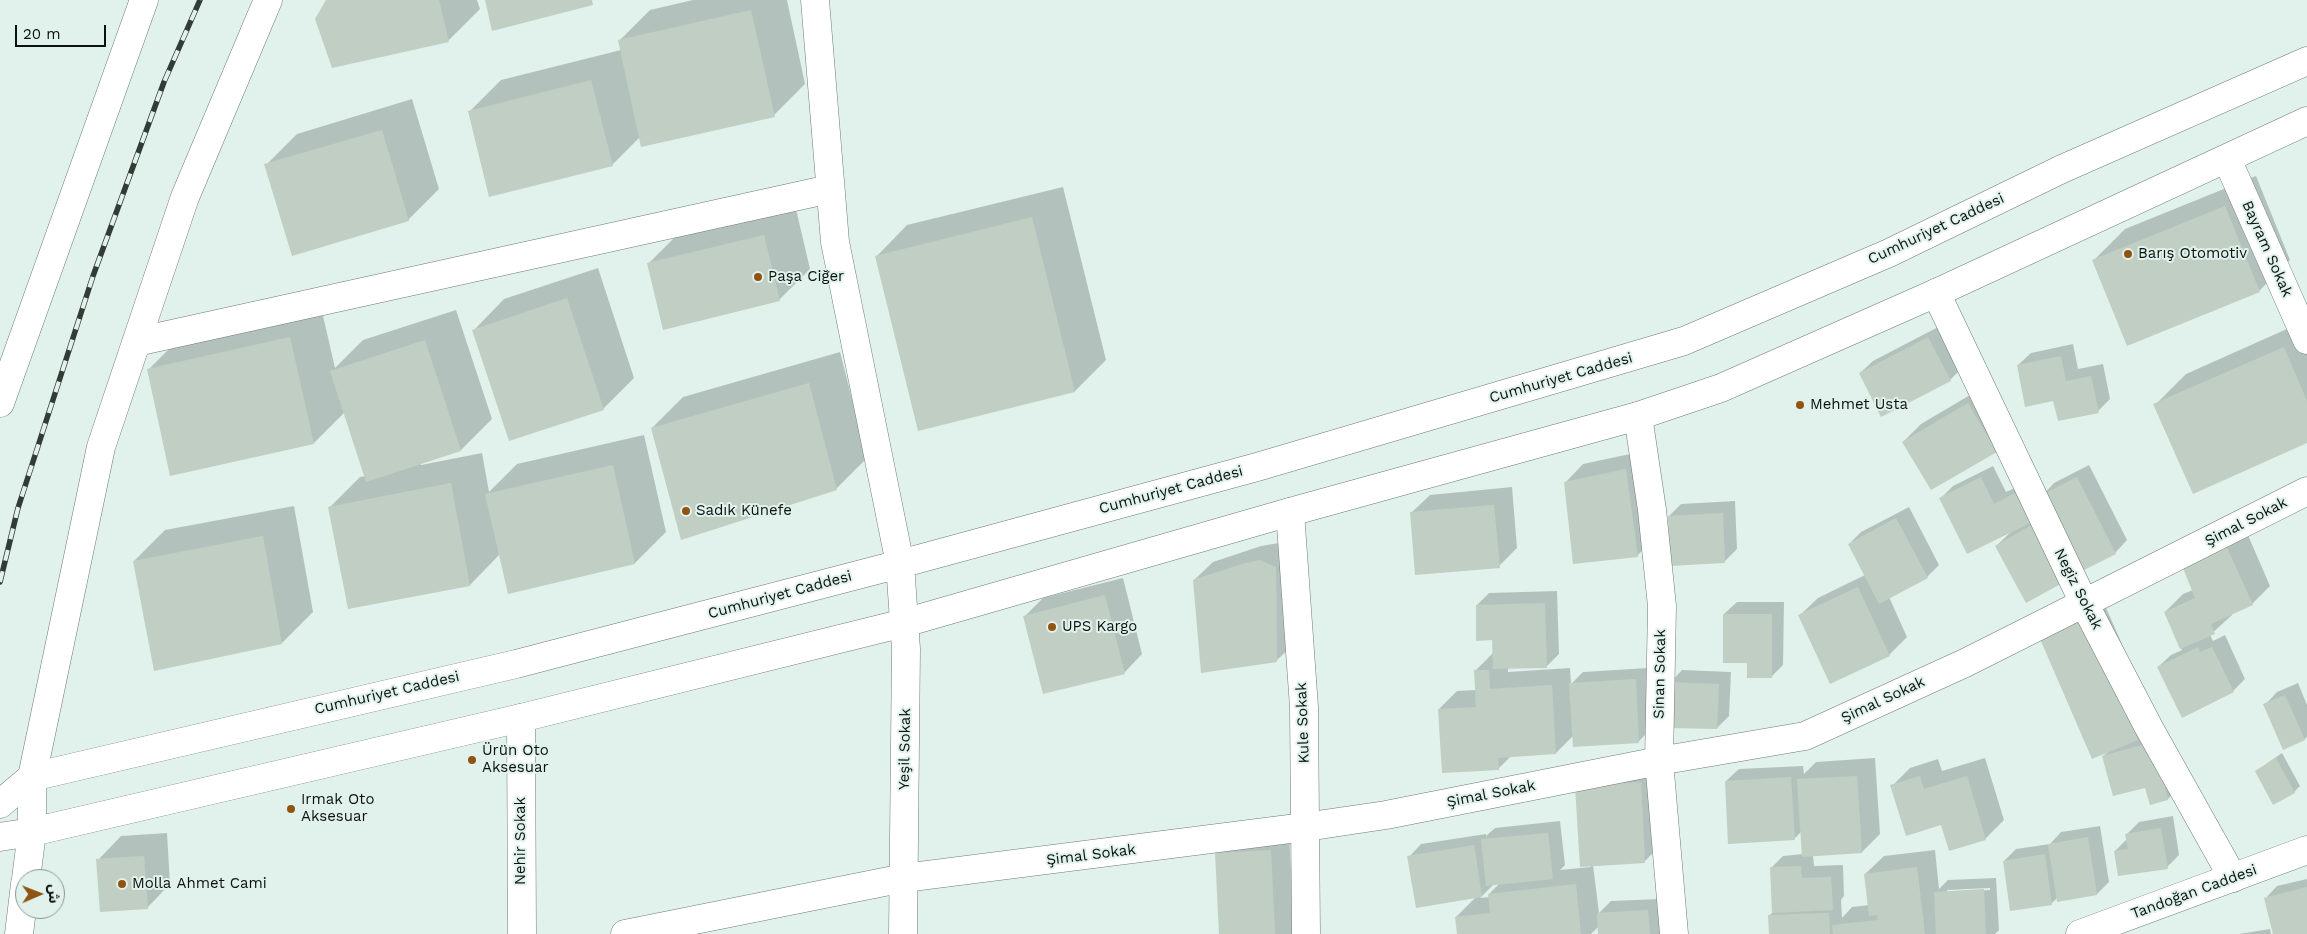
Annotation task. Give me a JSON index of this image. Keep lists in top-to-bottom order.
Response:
{
  "streets": {
    "street": [
      "Cumhuriyet Caddesi",
      "Bayram Sokak",
      "Şimal Sokak",
      "Negiz Sokak",
      "Sinan Sokak",
      "Kule Sokak",
      "Yeşil Sokak",
      "Nehir Sokak",
      "Tandoğan Caddesi"
    ]
  },
  "crossings": [
    ["Cumhuriyet Caddesi", "Yeşil Sokak"],
    ["Şimal Sokak", "Negiz Sokak"],
    ["Şimal Sokak", "Sinan Sokak"],
    ["Şimal Sokak", "Kule Sokak"],
    ["Şimal Sokak", "Yeşil Sokak"],
    ["Negiz Sokak", "Tandoğan Caddesi"]
  ],
  "places": [
    "Barış Otomotiv",
    "Paşa Ciğer",
    "Mehmet Usta",
    "Sadık Künefe",
    "UPS Kargo",
    "Ürün Oto Aksesuar",
    "Irmak Oto Aksesuar",
    "Molla Ahmet Cami"
  ],
  "scale_bar": "20 m",
  "north": "right"
}
